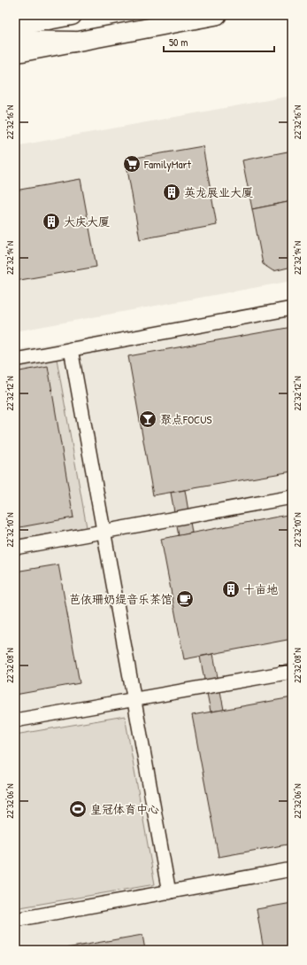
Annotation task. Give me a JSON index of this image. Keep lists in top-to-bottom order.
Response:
{
  "places": {
    "supermarket": ["FamilyMart"],
    "building": ["英龙展业大厦", "大庆大厦", "十亩地"],
    "bar": ["聚点FOCUS"],
    "cafe": ["芭依珊奶缇音乐茶馆"],
    "sports": ["皇冠体育中心"]
  },
  "scale_bar": "50 m",
  "coordinates": [
    "22°32'16\"N",
    "22°32'14\"N",
    "22°32'12\"N",
    "22°32'10\"N",
    "22°32'08\"N",
    "22°32'06\"N"
  ]
}
